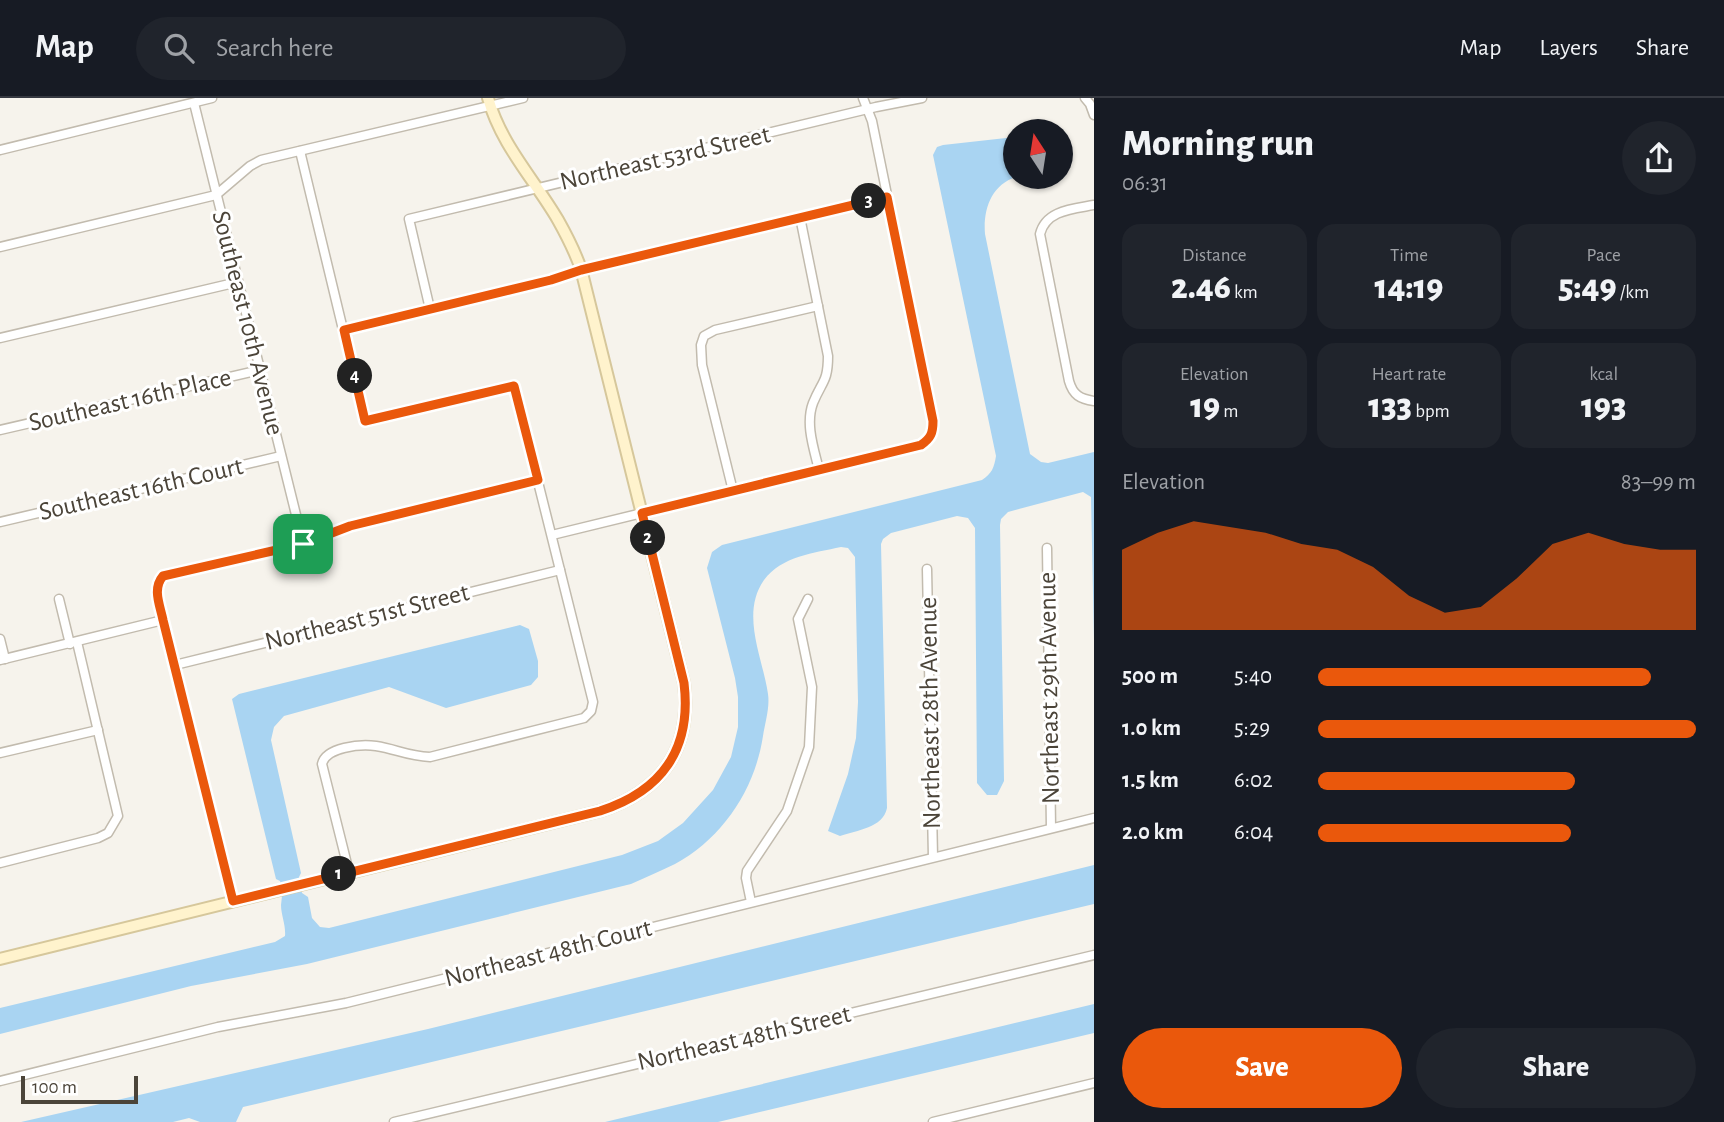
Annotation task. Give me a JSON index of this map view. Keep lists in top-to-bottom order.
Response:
{
  "streets": {
    "street": [
      "Northeast 53rd Street",
      "Southeast 10th Avenue",
      "Southeast 16th Place",
      "Southeast 16th Court",
      "Northeast 51st Street",
      "Northeast 29th Avenue",
      "Northeast 28th Avenue",
      "Northeast 48th Court",
      "Northeast 48th Street"
    ]
  },
  "crossings": [
    ["Southeast 10th Avenue", "Southeast 16th Place"],
    ["Southeast 10th Avenue", "Southeast 16th Court"],
    ["Northeast 29th Avenue", "Northeast 48th Court"],
    ["Northeast 28th Avenue", "Northeast 48th Court"]
  ],
  "scale_bar": "100 m",
  "north": "top",
  "page": {
    "header": "Map",
    "search": "Search here",
    "nav": ["Map", "Layers", "Share"],
    "heading": ["Morning run", "06:31"],
    "pins": [
      "3",
      "4",
      "2",
      "1"
    ],
    "stats": [
      ["Distance", "2.46 km"],
      ["Time", "14:19"],
      ["Pace", "5:49 /km"],
      ["Elevation", "19 m"],
      ["Heart rate", "133 bpm"],
      ["kcal", "193"]
    ],
    "chart": ["Elevation", "83–99 m"],
    "list": [
      {
        "name": "500 m",
        "note": "5:40"
      },
      {
        "name": "1.0 km",
        "note": "5:29"
      },
      {
        "name": "1.5 km",
        "note": "6:02"
      },
      {
        "name": "2.0 km",
        "note": "6:04"
      }
    ],
    "buttons": ["Save", "Share"],
    "scale": "100 m"
  }
}
